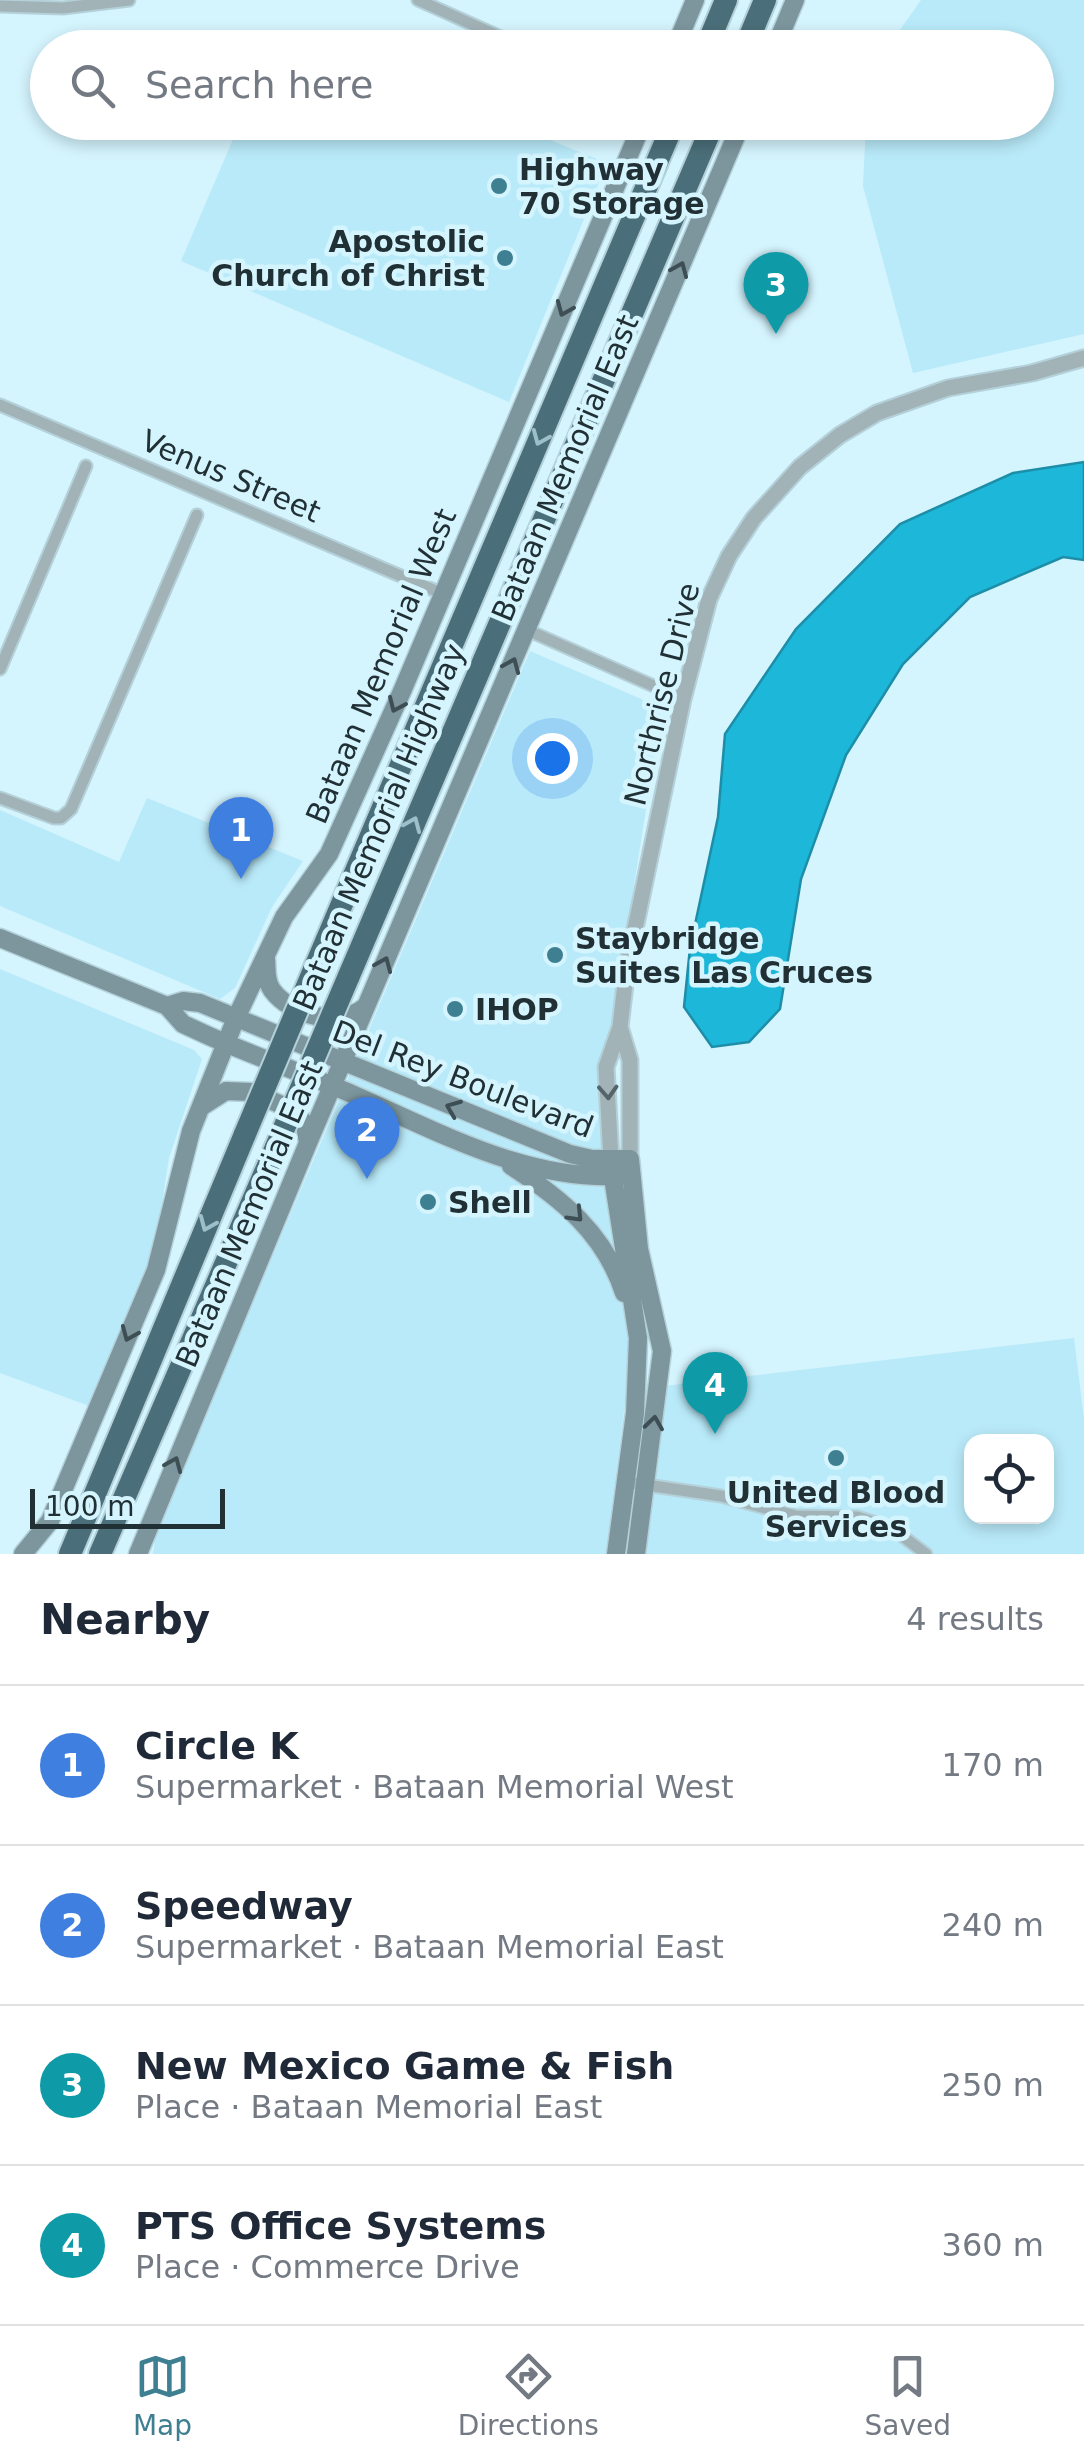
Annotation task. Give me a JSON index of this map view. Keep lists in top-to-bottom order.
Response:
{
  "streets": {
    "highway": ["Bataan Memorial Highway"],
    "main road": ["Bataan Memorial East", "Bataan Memorial West", "Del Rey Boulevard"],
    "street": ["Venus Street", "Northrise Drive"]
  },
  "crossings": [
    ["Bataan Memorial East", "Del Rey Boulevard"],
    ["Venus Street", "Bataan Memorial West"],
    ["Bataan Memorial West", "Del Rey Boulevard"],
    ["Northrise Drive", "Del Rey Boulevard"]
  ],
  "one_way": ["Bataan Memorial East", "Bataan Memorial West"],
  "places": [
    "Highway 70 Storage",
    "Apostolic Church of Christ",
    "Staybridge Suites Las Cruces",
    "IHOP",
    "Shell",
    "United Blood Services"
  ],
  "scale_bar": "100 m",
  "page": {
    "search": "Search here",
    "pins": [
      "3",
      "1",
      "2",
      "4"
    ],
    "scale": "100 m",
    "heading": ["Nearby", "4 results"],
    "list": [
      {
        "mark": "1",
        "name": "Circle K",
        "note": "Supermarket · Bataan Memorial West",
        "value": "170 m"
      },
      {
        "mark": "2",
        "name": "Speedway",
        "note": "Supermarket · Bataan Memorial East",
        "value": "240 m"
      },
      {
        "mark": "3",
        "name": "New Mexico Game & Fish",
        "note": "Place · Bataan Memorial East",
        "value": "250 m"
      },
      {
        "mark": "4",
        "name": "PTS Office Systems",
        "note": "Place · Commerce Drive",
        "value": "360 m"
      }
    ],
    "nav": ["Map", "Directions", "Saved"]
  }
}
